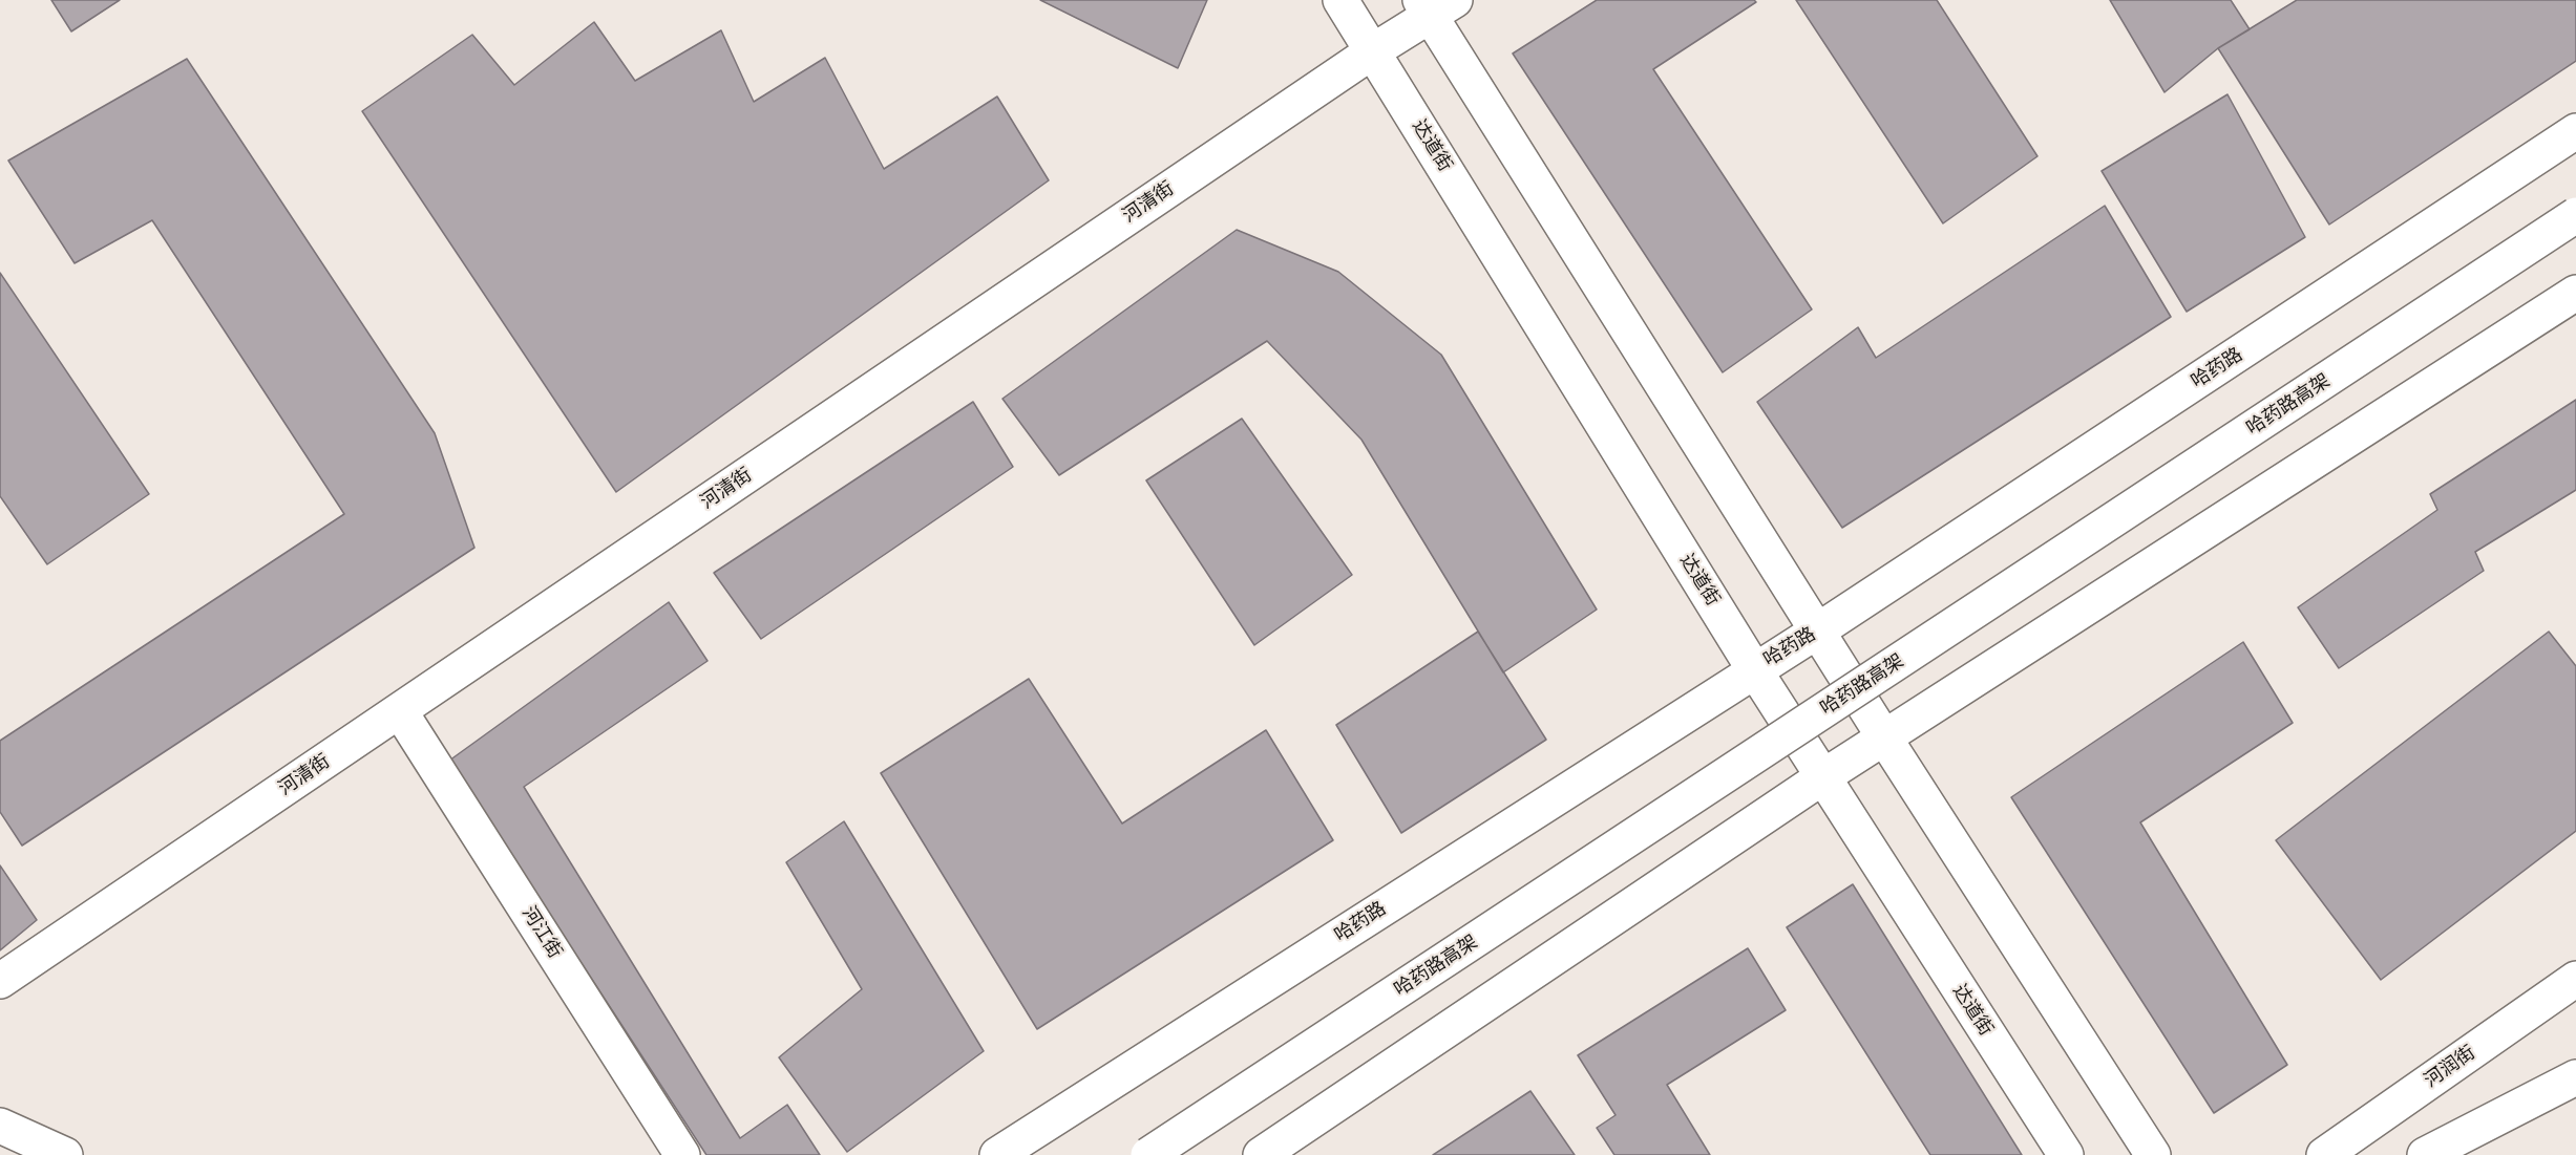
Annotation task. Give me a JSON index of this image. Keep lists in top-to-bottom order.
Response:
{
  "streets": {
    "main road": [
      "达道街",
      "河清街",
      "哈药路",
      "哈药路高架",
      "河江街",
      "河润街"
    ]
  },
  "crossings": [
    ["达道街", "河清街"],
    ["达道街", "哈药路"],
    ["河清街", "河江街"]
  ]
}
